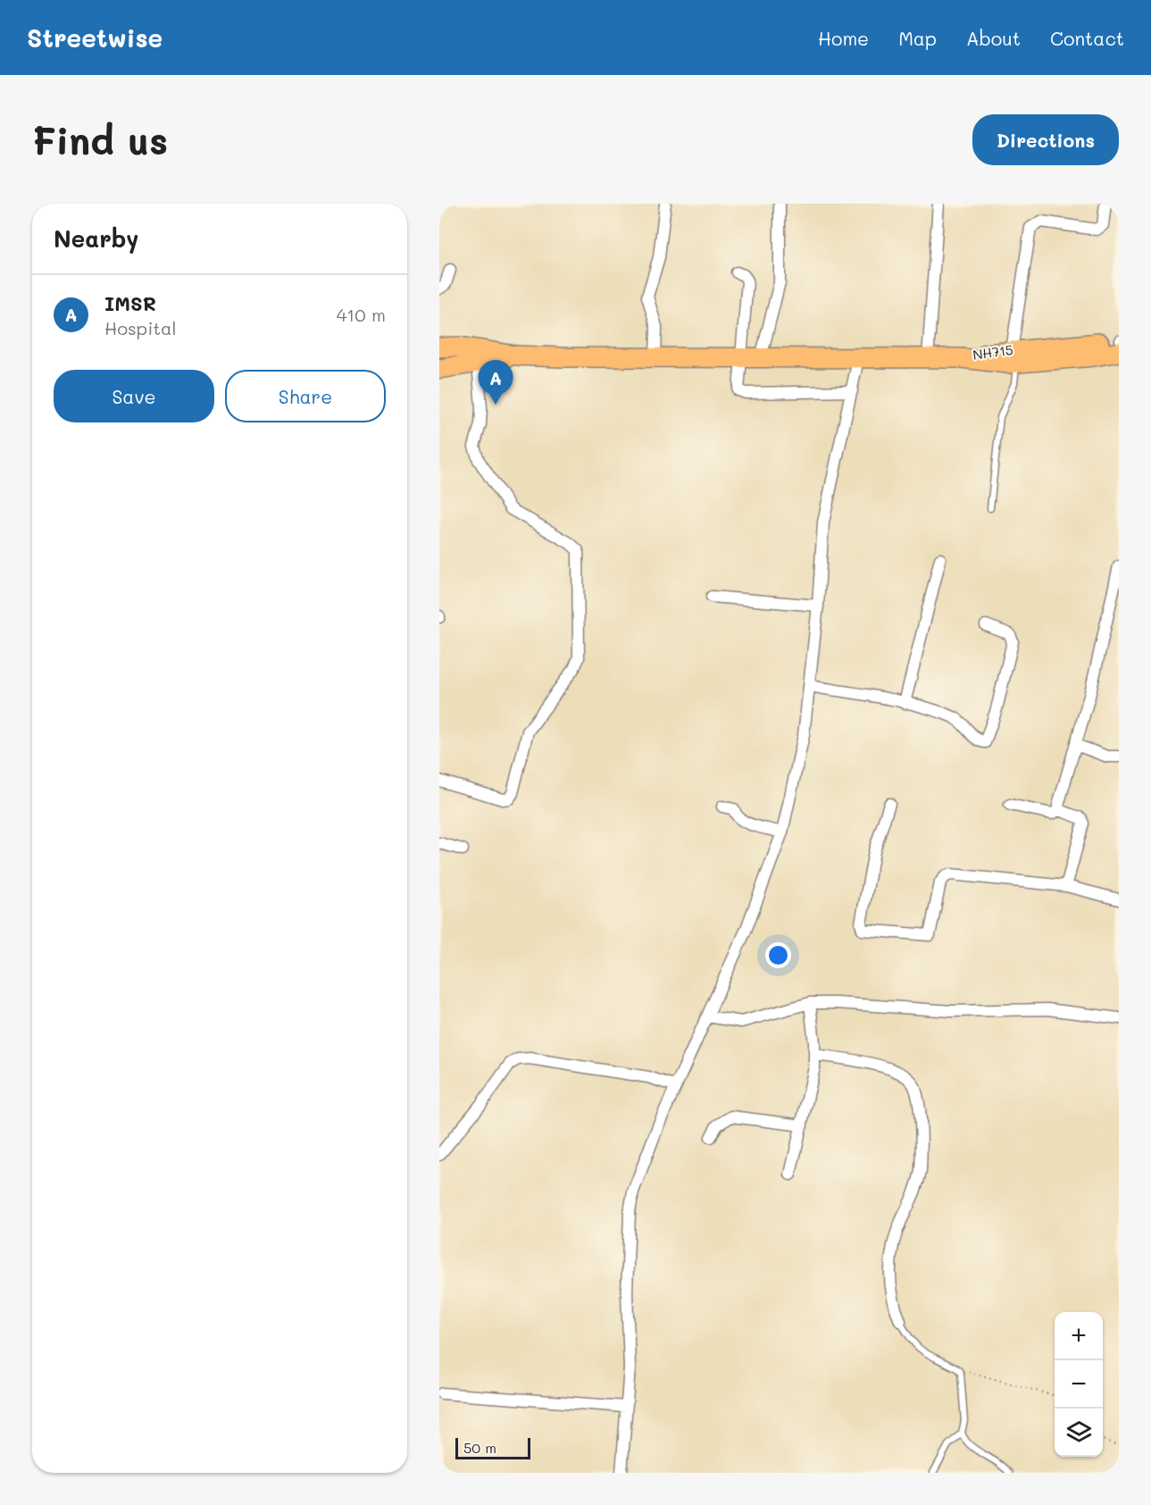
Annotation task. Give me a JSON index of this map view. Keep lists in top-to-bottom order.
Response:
{
  "streets": {
    "highway": ["NH715"]
  },
  "scale_bar": "50 m",
  "page": {
    "header": "Streetwise",
    "nav": [
      "Home",
      "Map",
      "About",
      "Contact"
    ],
    "buttons": [
      "Directions",
      ["Save", "Share"]
    ],
    "title": "Find us",
    "heading": "Nearby",
    "list": [
      {
        "mark": "A",
        "name": "IMSR",
        "note": "Hospital",
        "value": "410 m"
      }
    ],
    "pins": "A",
    "map_buttons": ["+", "−"],
    "scale": "50 m"
  }
}
